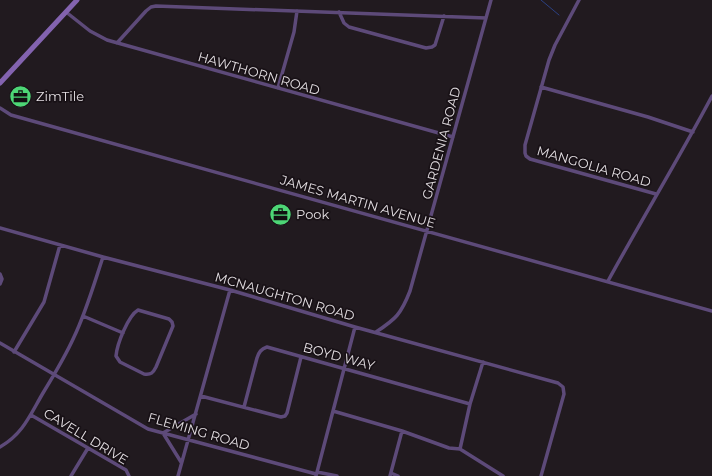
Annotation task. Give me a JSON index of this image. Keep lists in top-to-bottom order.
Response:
{
  "streets": {
    "street": [
      "HAWTHORN ROAD",
      "GARDENIA ROAD",
      "MANGOLIA ROAD",
      "JAMES MARTIN AVENUE",
      "MCNAUGHTON ROAD",
      "BOYD WAY",
      "FLEMING ROAD",
      "CAVELL DRIVE"
    ]
  },
  "crossings": [
    ["HAWTHORN ROAD", "GARDENIA ROAD"],
    ["GARDENIA ROAD", "JAMES MARTIN AVENUE"],
    ["GARDENIA ROAD", "MCNAUGHTON ROAD"]
  ],
  "places": {
    "office": ["ZimTile", "Pook"]
  }
}
